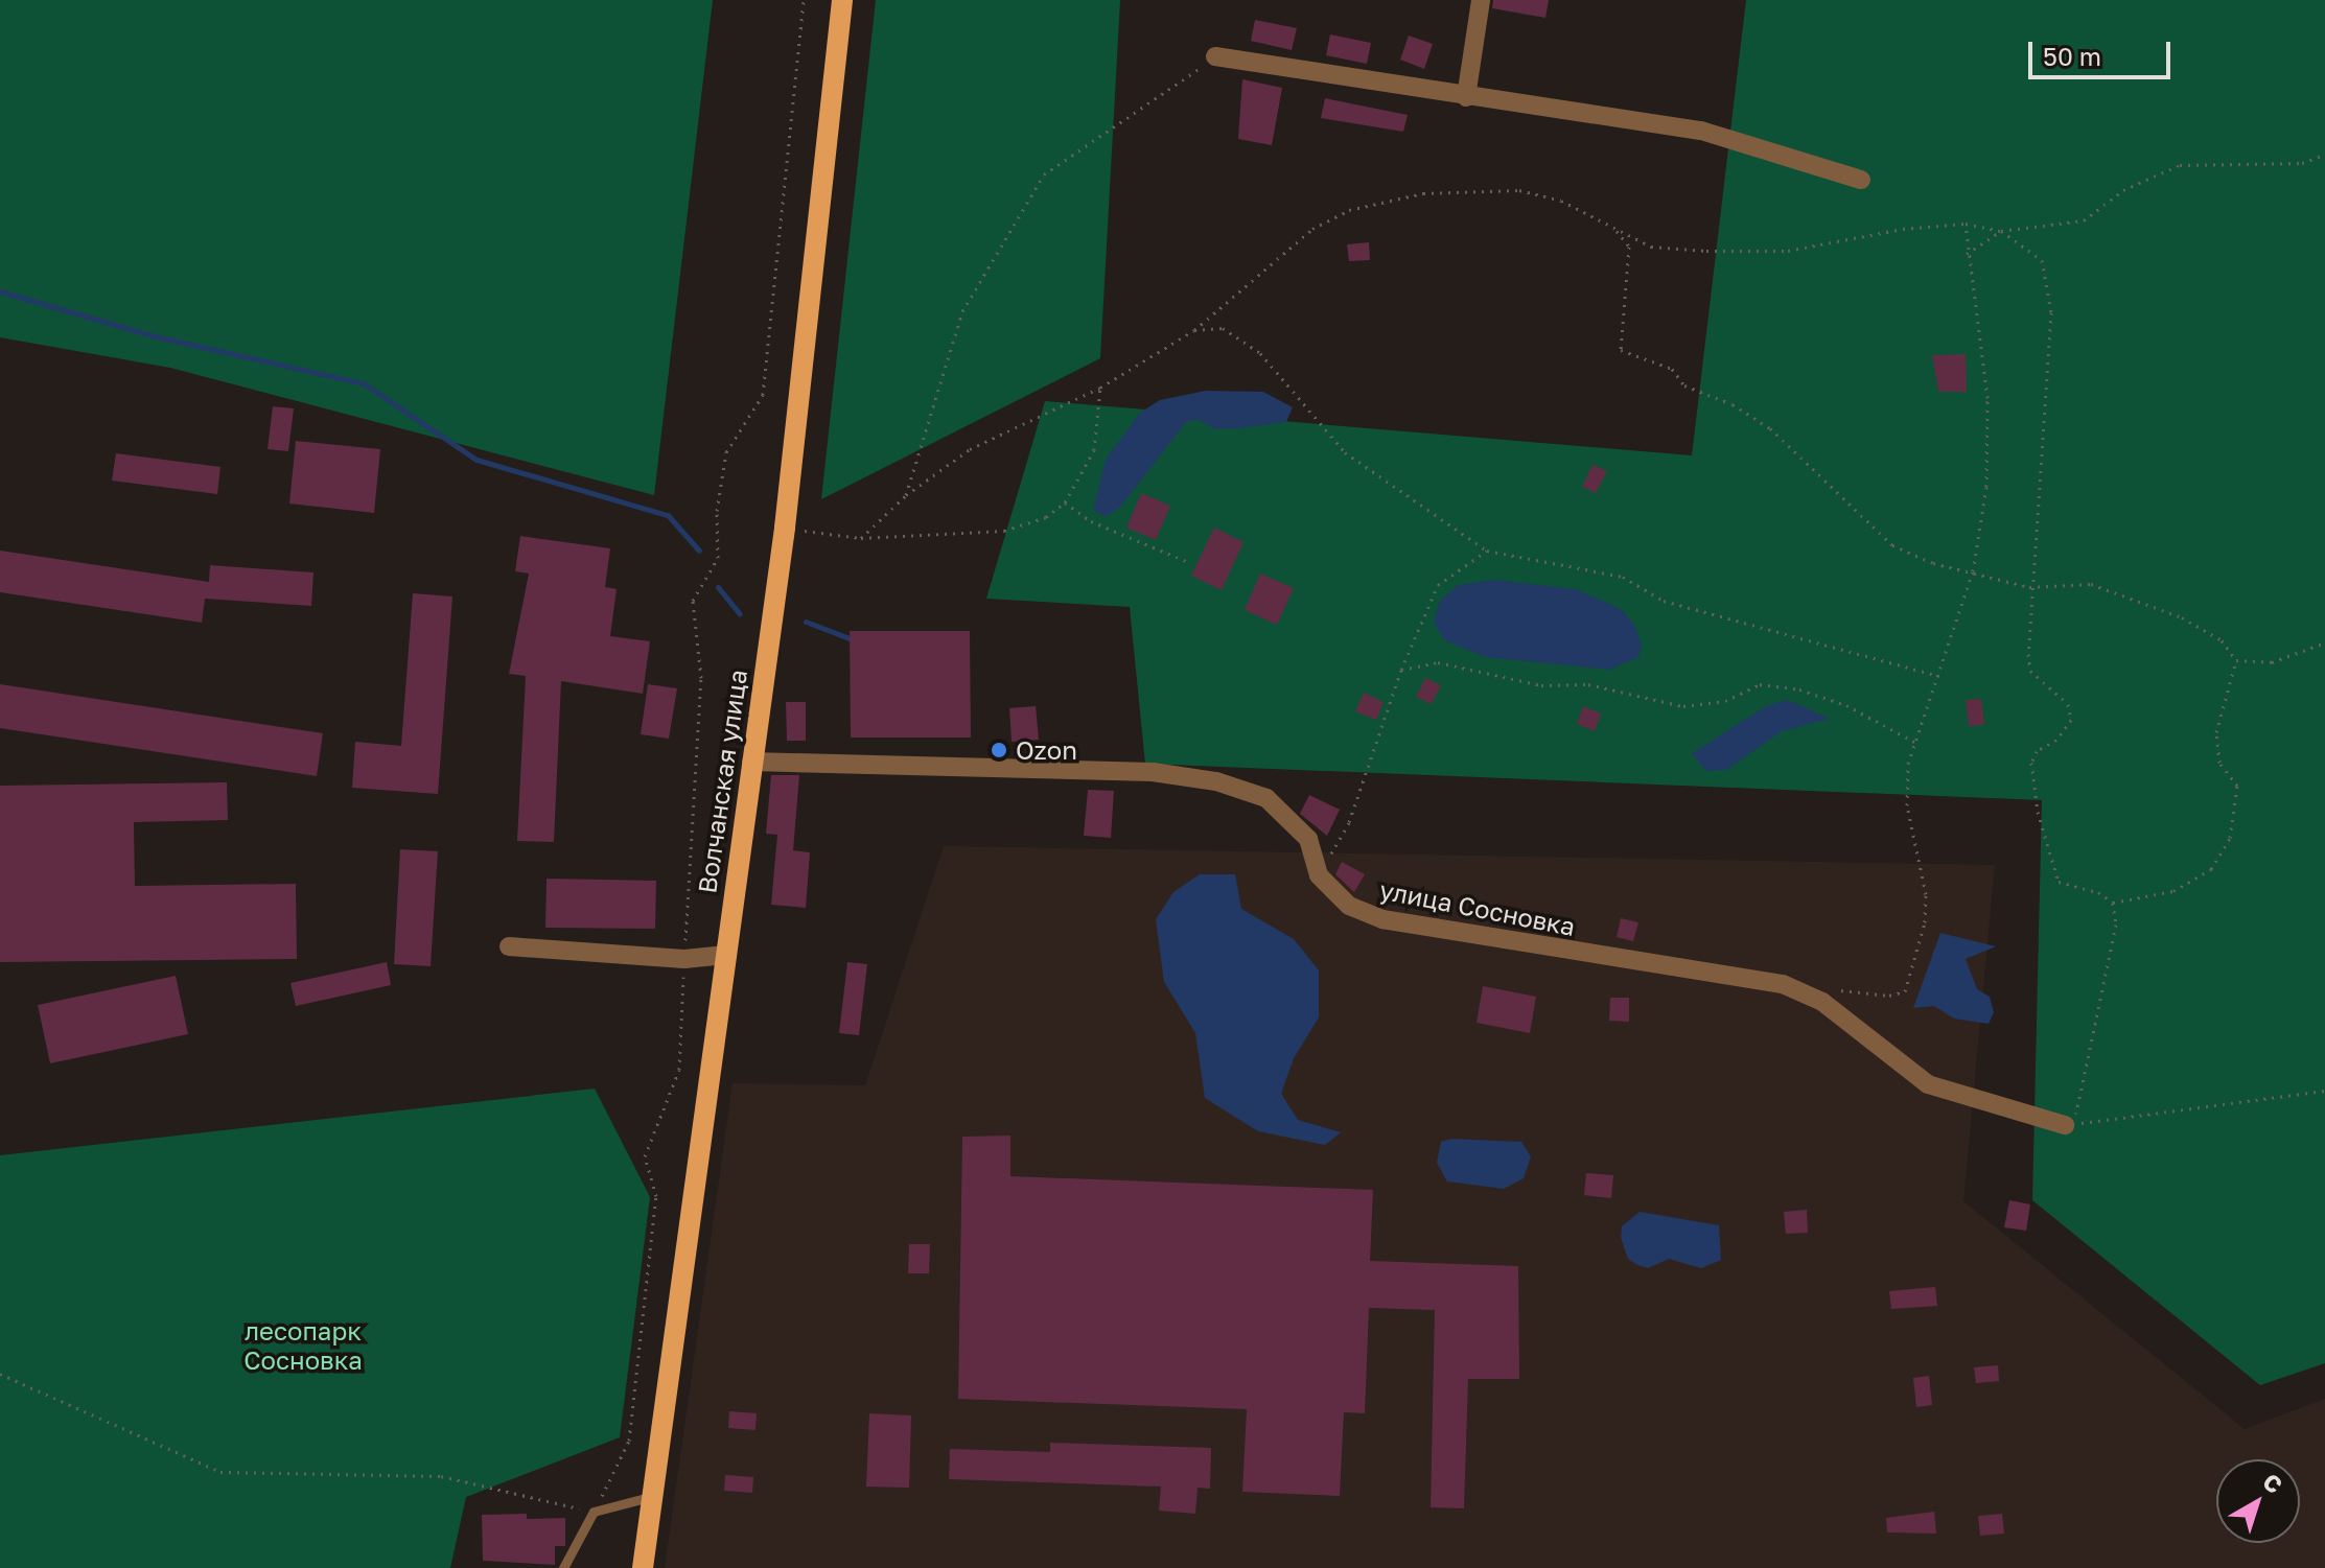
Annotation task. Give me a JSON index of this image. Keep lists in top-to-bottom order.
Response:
{
  "streets": {
    "main road": ["Волчанская улица"],
    "street": ["улица Сосновка"]
  },
  "crossings": [
    ["Волчанская улица", "улица Сосновка"]
  ],
  "parks": ["лесопарк Сосновка"],
  "places": ["Ozon"],
  "scale_bar": "50 m",
  "north": "top right"
}
